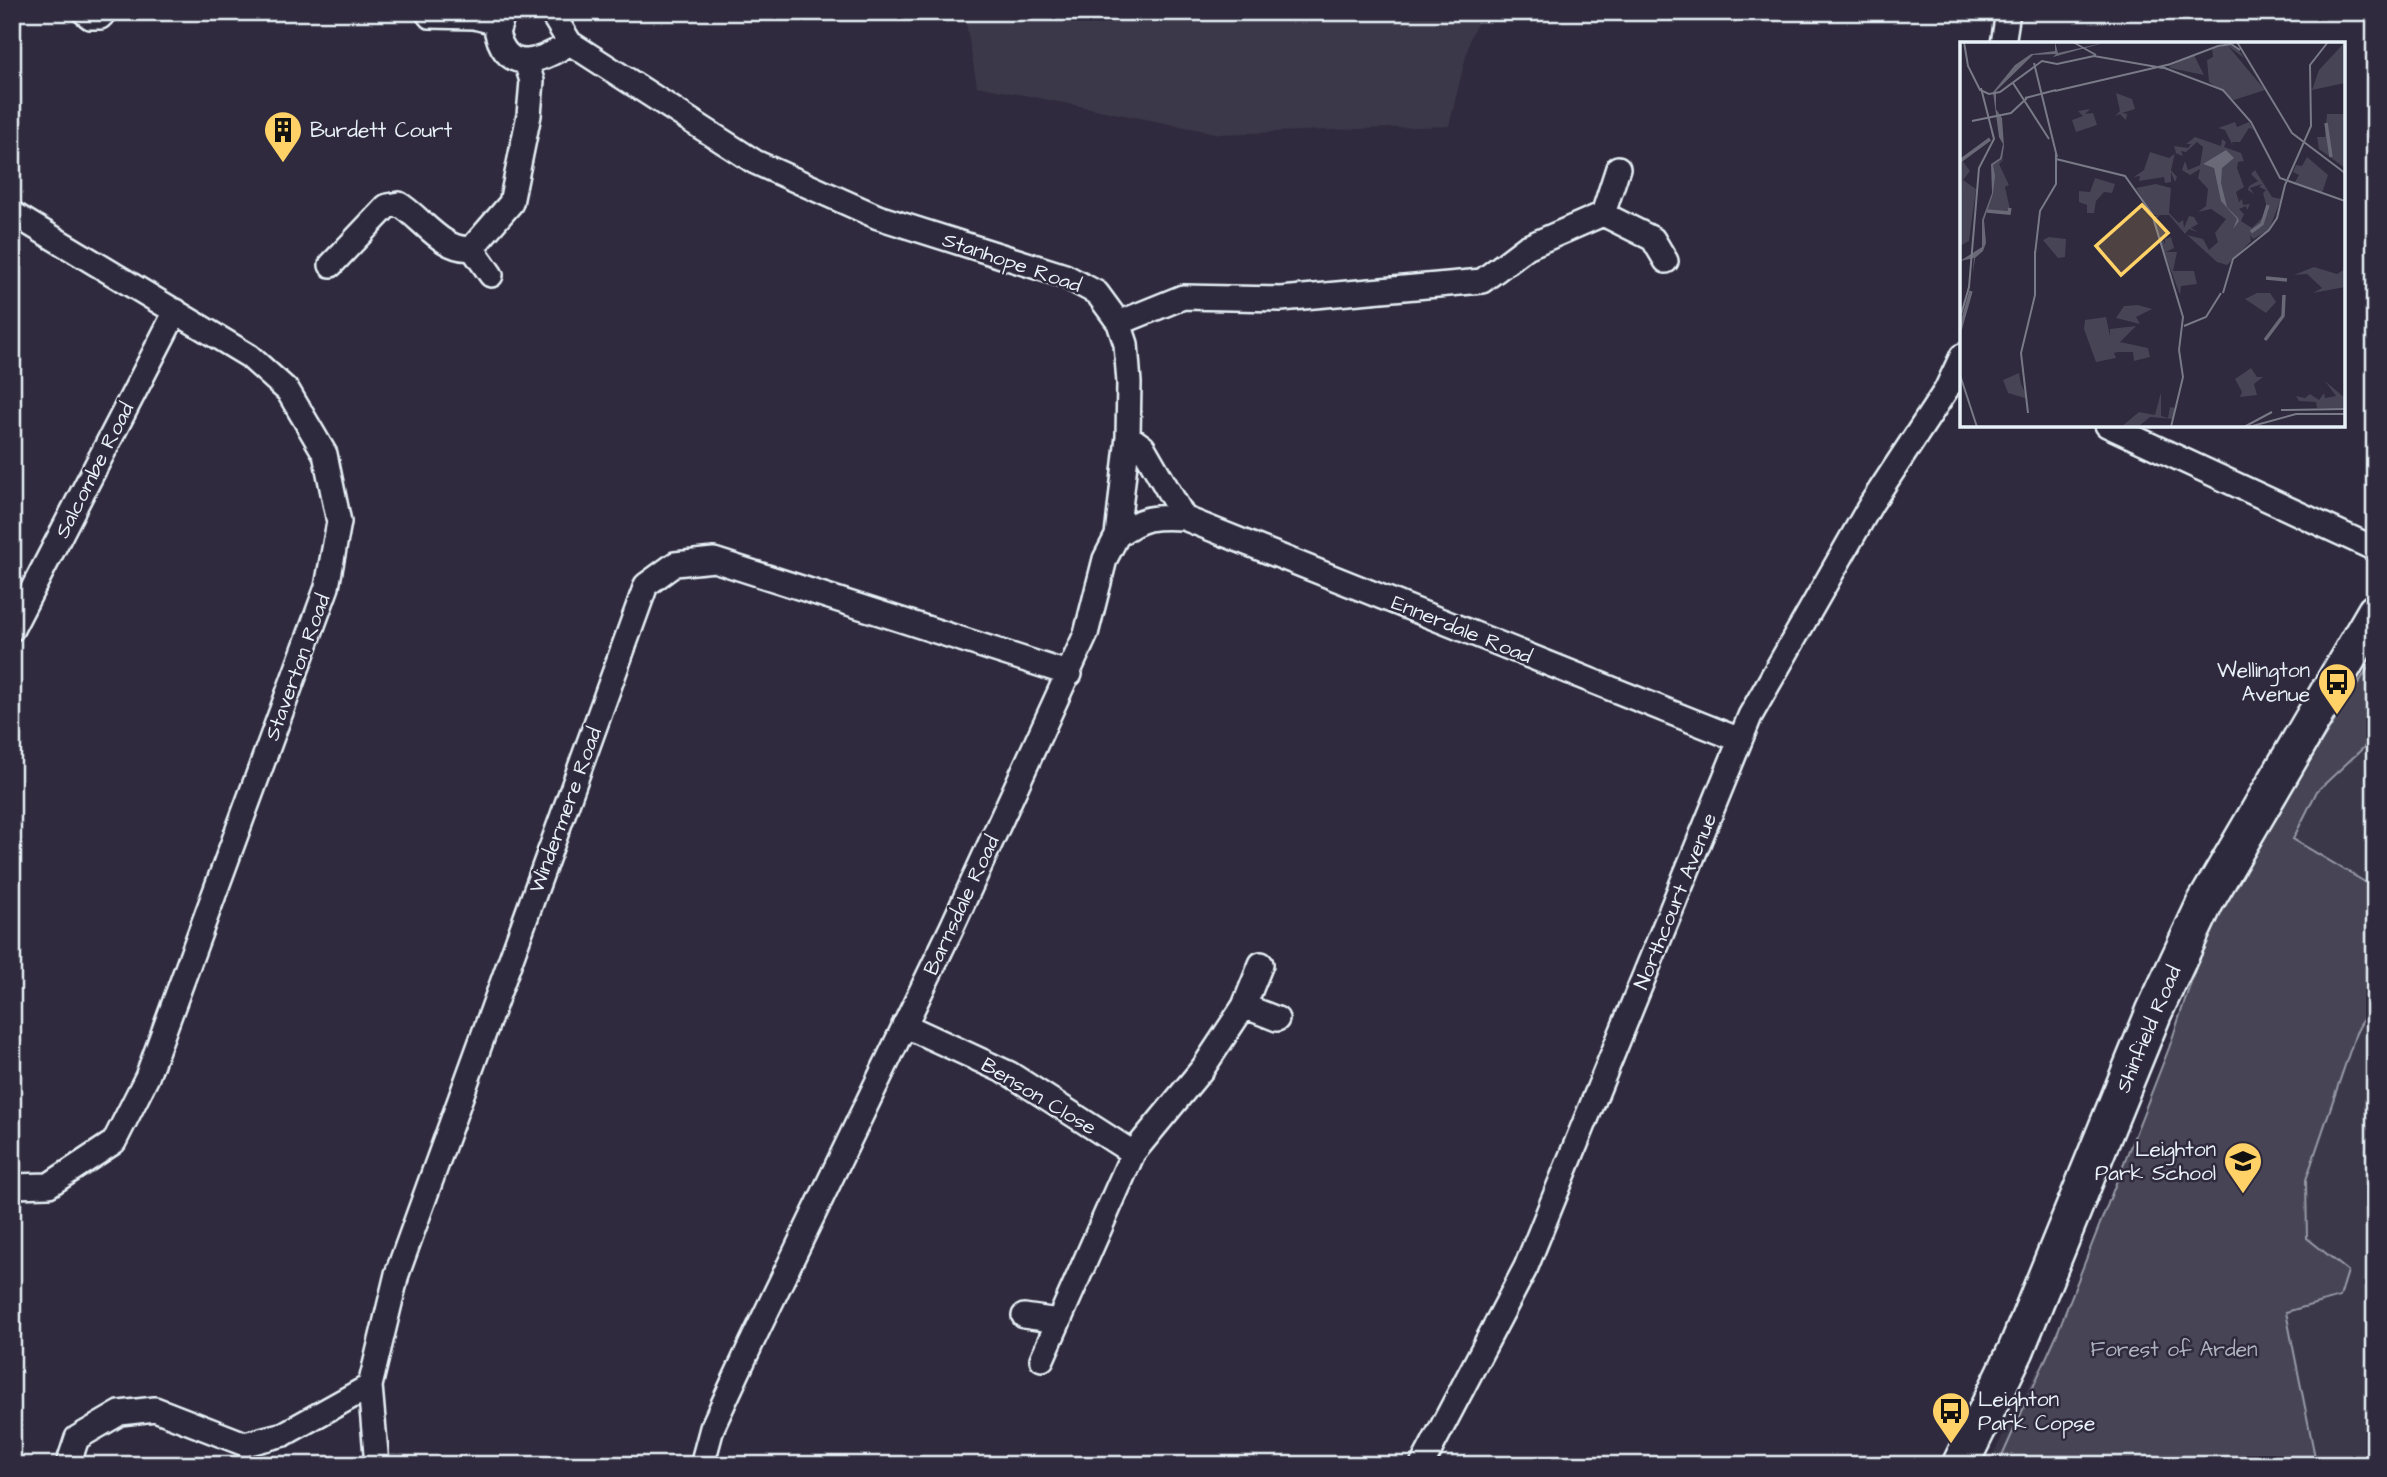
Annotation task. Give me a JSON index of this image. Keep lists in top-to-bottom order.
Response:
{
  "streets": {
    "main road": ["Shinfield Road"],
    "street": [
      "Stanhope Road",
      "Salcombe Road",
      "Ennerdale Road",
      "Staverton Road",
      "Windermere Road",
      "Northcourt Avenue",
      "Barnsdale Road",
      "Benson Close"
    ]
  },
  "crossings": [
    ["Stanhope Road", "Barnsdale Road"],
    ["Salcombe Road", "Staverton Road"],
    ["Ennerdale Road", "Northcourt Avenue"],
    ["Ennerdale Road", "Barnsdale Road"],
    ["Windermere Road", "Barnsdale Road"],
    ["Barnsdale Road", "Benson Close"]
  ],
  "parks": ["Forest of Arden"],
  "places": {
    "building": ["Burdett Court"],
    "bus stop": ["Wellington Avenue", "Leighton Park Copse"],
    "school or university": ["Leighton Park School"]
  }
}
